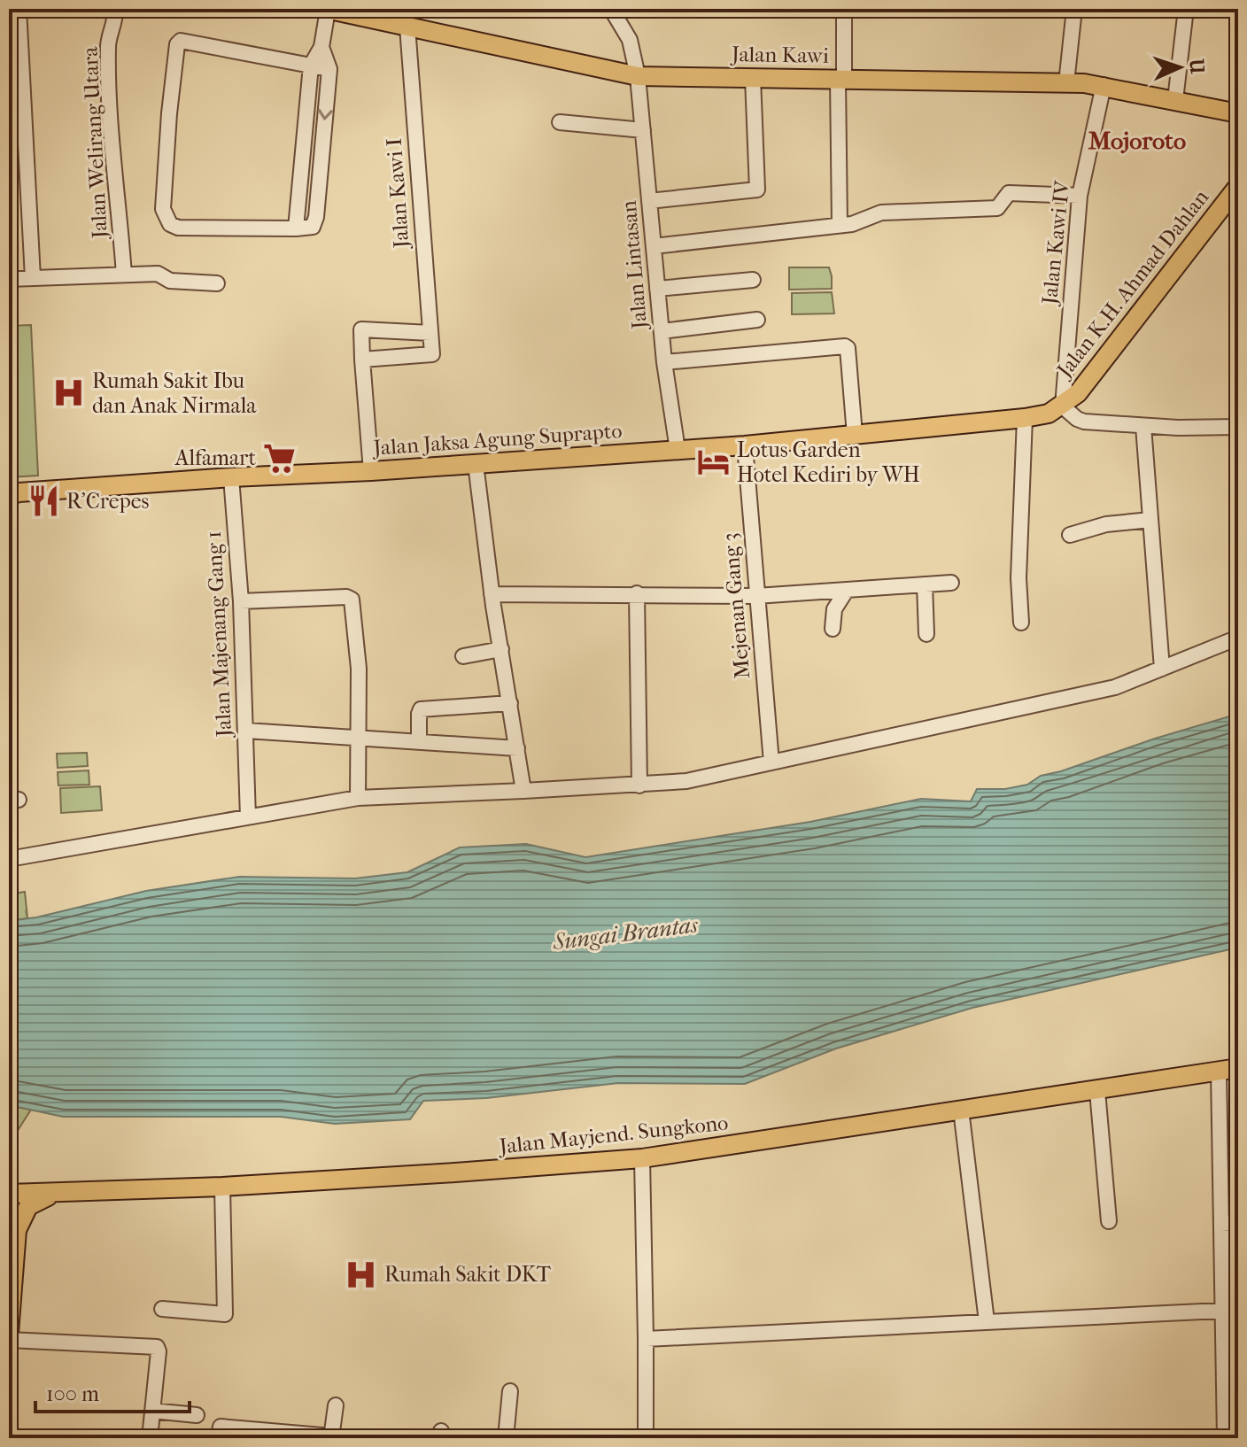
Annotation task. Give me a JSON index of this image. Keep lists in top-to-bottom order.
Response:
{
  "streets": {
    "main road": [
      "Jalan Kawi",
      "Jalan K.H. Ahmad Dahlan",
      "Jalan Jaksa Agung Suprapto",
      "Jalan Mayjend. Sungkono"
    ],
    "street": [
      "Jalan Welirang Utara",
      "Jalan Kawi I",
      "Jalan Kawi IV",
      "Jalan Lintasan",
      "Mejenan Gang 3",
      "Jalan Majenang Gang 1"
    ]
  },
  "crossings": [
    ["Jalan Kawi", "Jalan Kawi I"],
    ["Jalan Kawi", "Jalan Kawi IV"],
    ["Jalan Kawi", "Jalan Lintasan"],
    ["Jalan Kawi IV", "Jalan K.H. Ahmad Dahlan"],
    ["Jalan Lintasan", "Jalan Jaksa Agung Suprapto"],
    ["Jalan K.H. Ahmad Dahlan", "Jalan Jaksa Agung Suprapto"],
    ["Jalan Jaksa Agung Suprapto", "Mejenan Gang 3"],
    ["Jalan Jaksa Agung Suprapto", "Jalan Majenang Gang 1"]
  ],
  "districts": ["Mojoroto"],
  "water": ["Sungai Brantas"],
  "places": {
    "hospital": ["Rumah Sakit Ibu dan Anak Nirmala", "Rumah Sakit DKT"],
    "supermarket": ["Alfamart"],
    "hotel": ["Lotus Garden Hotel Kediri by WH"],
    "restaurant": ["R'Crepes"]
  },
  "scale_bar": "100 m",
  "north": "right"
}
